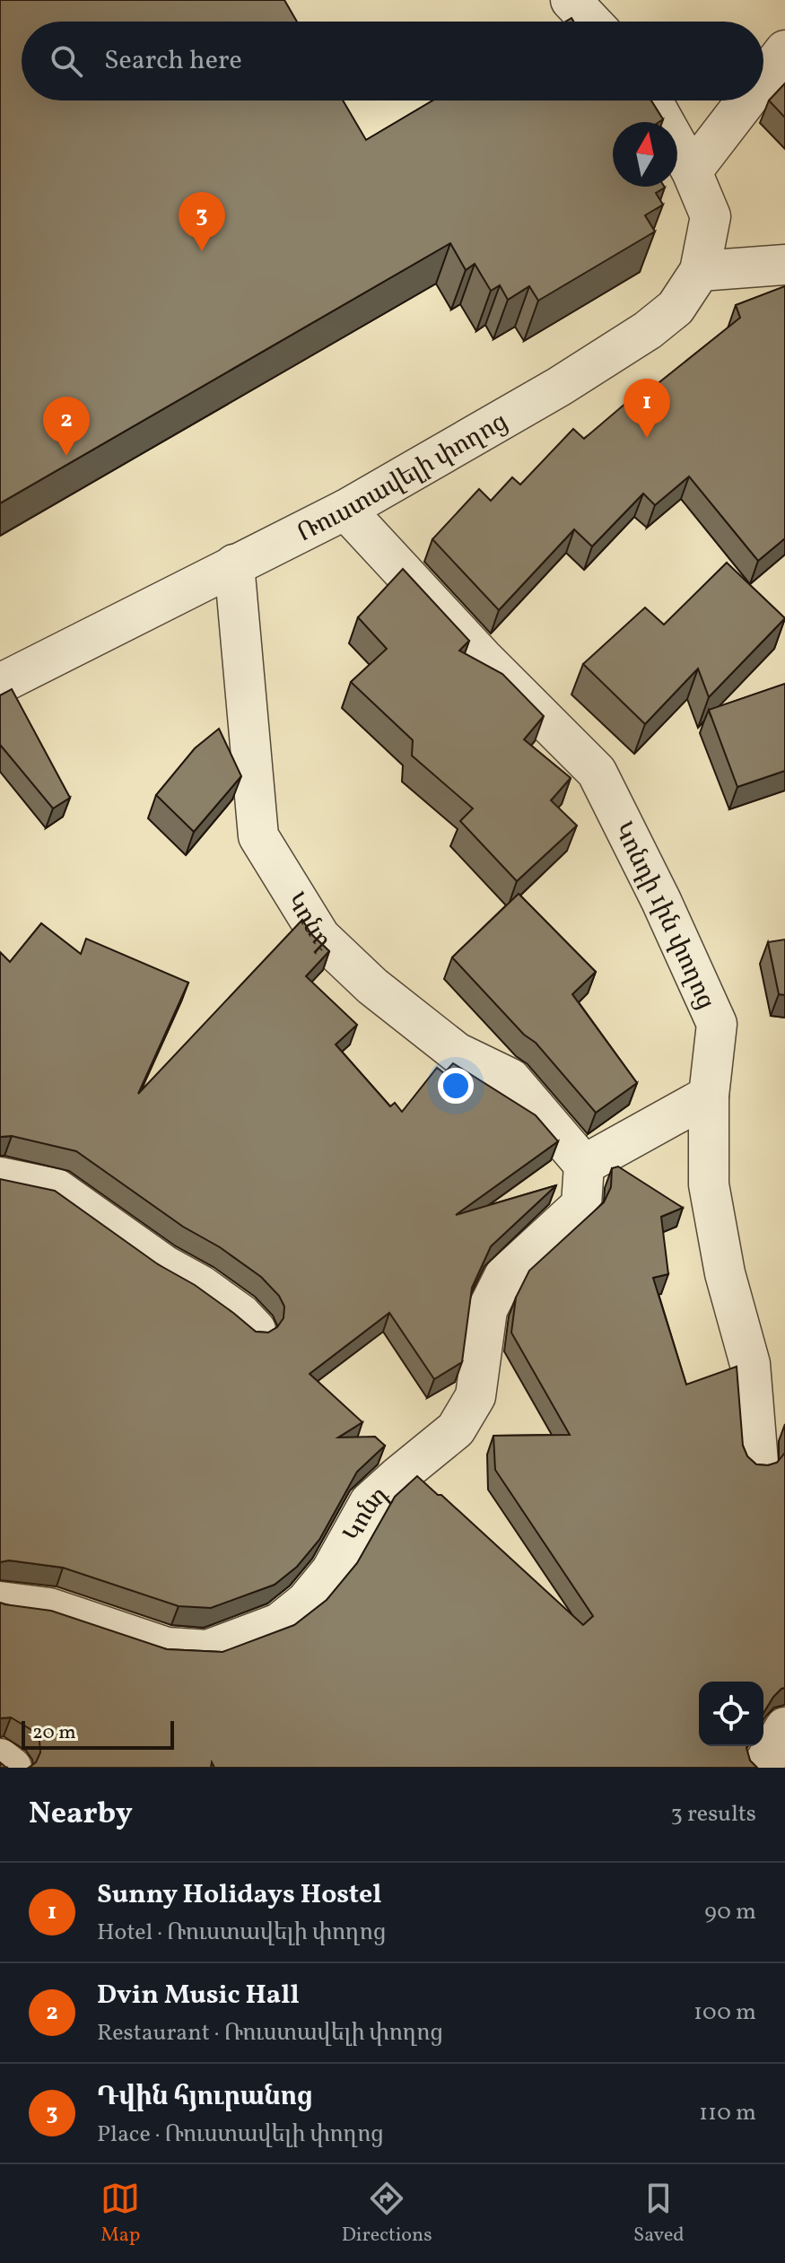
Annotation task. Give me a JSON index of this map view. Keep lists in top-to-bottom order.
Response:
{
  "streets": {
    "street": ["Ռուստավելի փողոց", "Կոնդի 1ին փողոց", "Կոնդ"]
  },
  "crossings": [
    ["Ռուստավելի փողոց", "Կոնդի 1ին փողոց"],
    ["Ռուստավելի փողոց", "Կոնդ"]
  ],
  "scale_bar": "20 m",
  "north": "top",
  "page": {
    "search": "Search here",
    "pins": ["3", "1", "2"],
    "scale": "20 m",
    "heading": ["Nearby", "3 results"],
    "list": [
      {
        "mark": "1",
        "name": "Sunny Holidays Hostel",
        "note": "Hotel · Ռուստավելի փողոց",
        "value": "90 m"
      },
      {
        "mark": "2",
        "name": "Dvin Music Hall",
        "note": "Restaurant · Ռուստավելի փողոց",
        "value": "100 m"
      },
      {
        "mark": "3",
        "name": "Դվին հյուրանոց",
        "note": "Place · Ռուստավելի փողոց",
        "value": "110 m"
      }
    ],
    "nav": ["Map", "Directions", "Saved"]
  }
}
